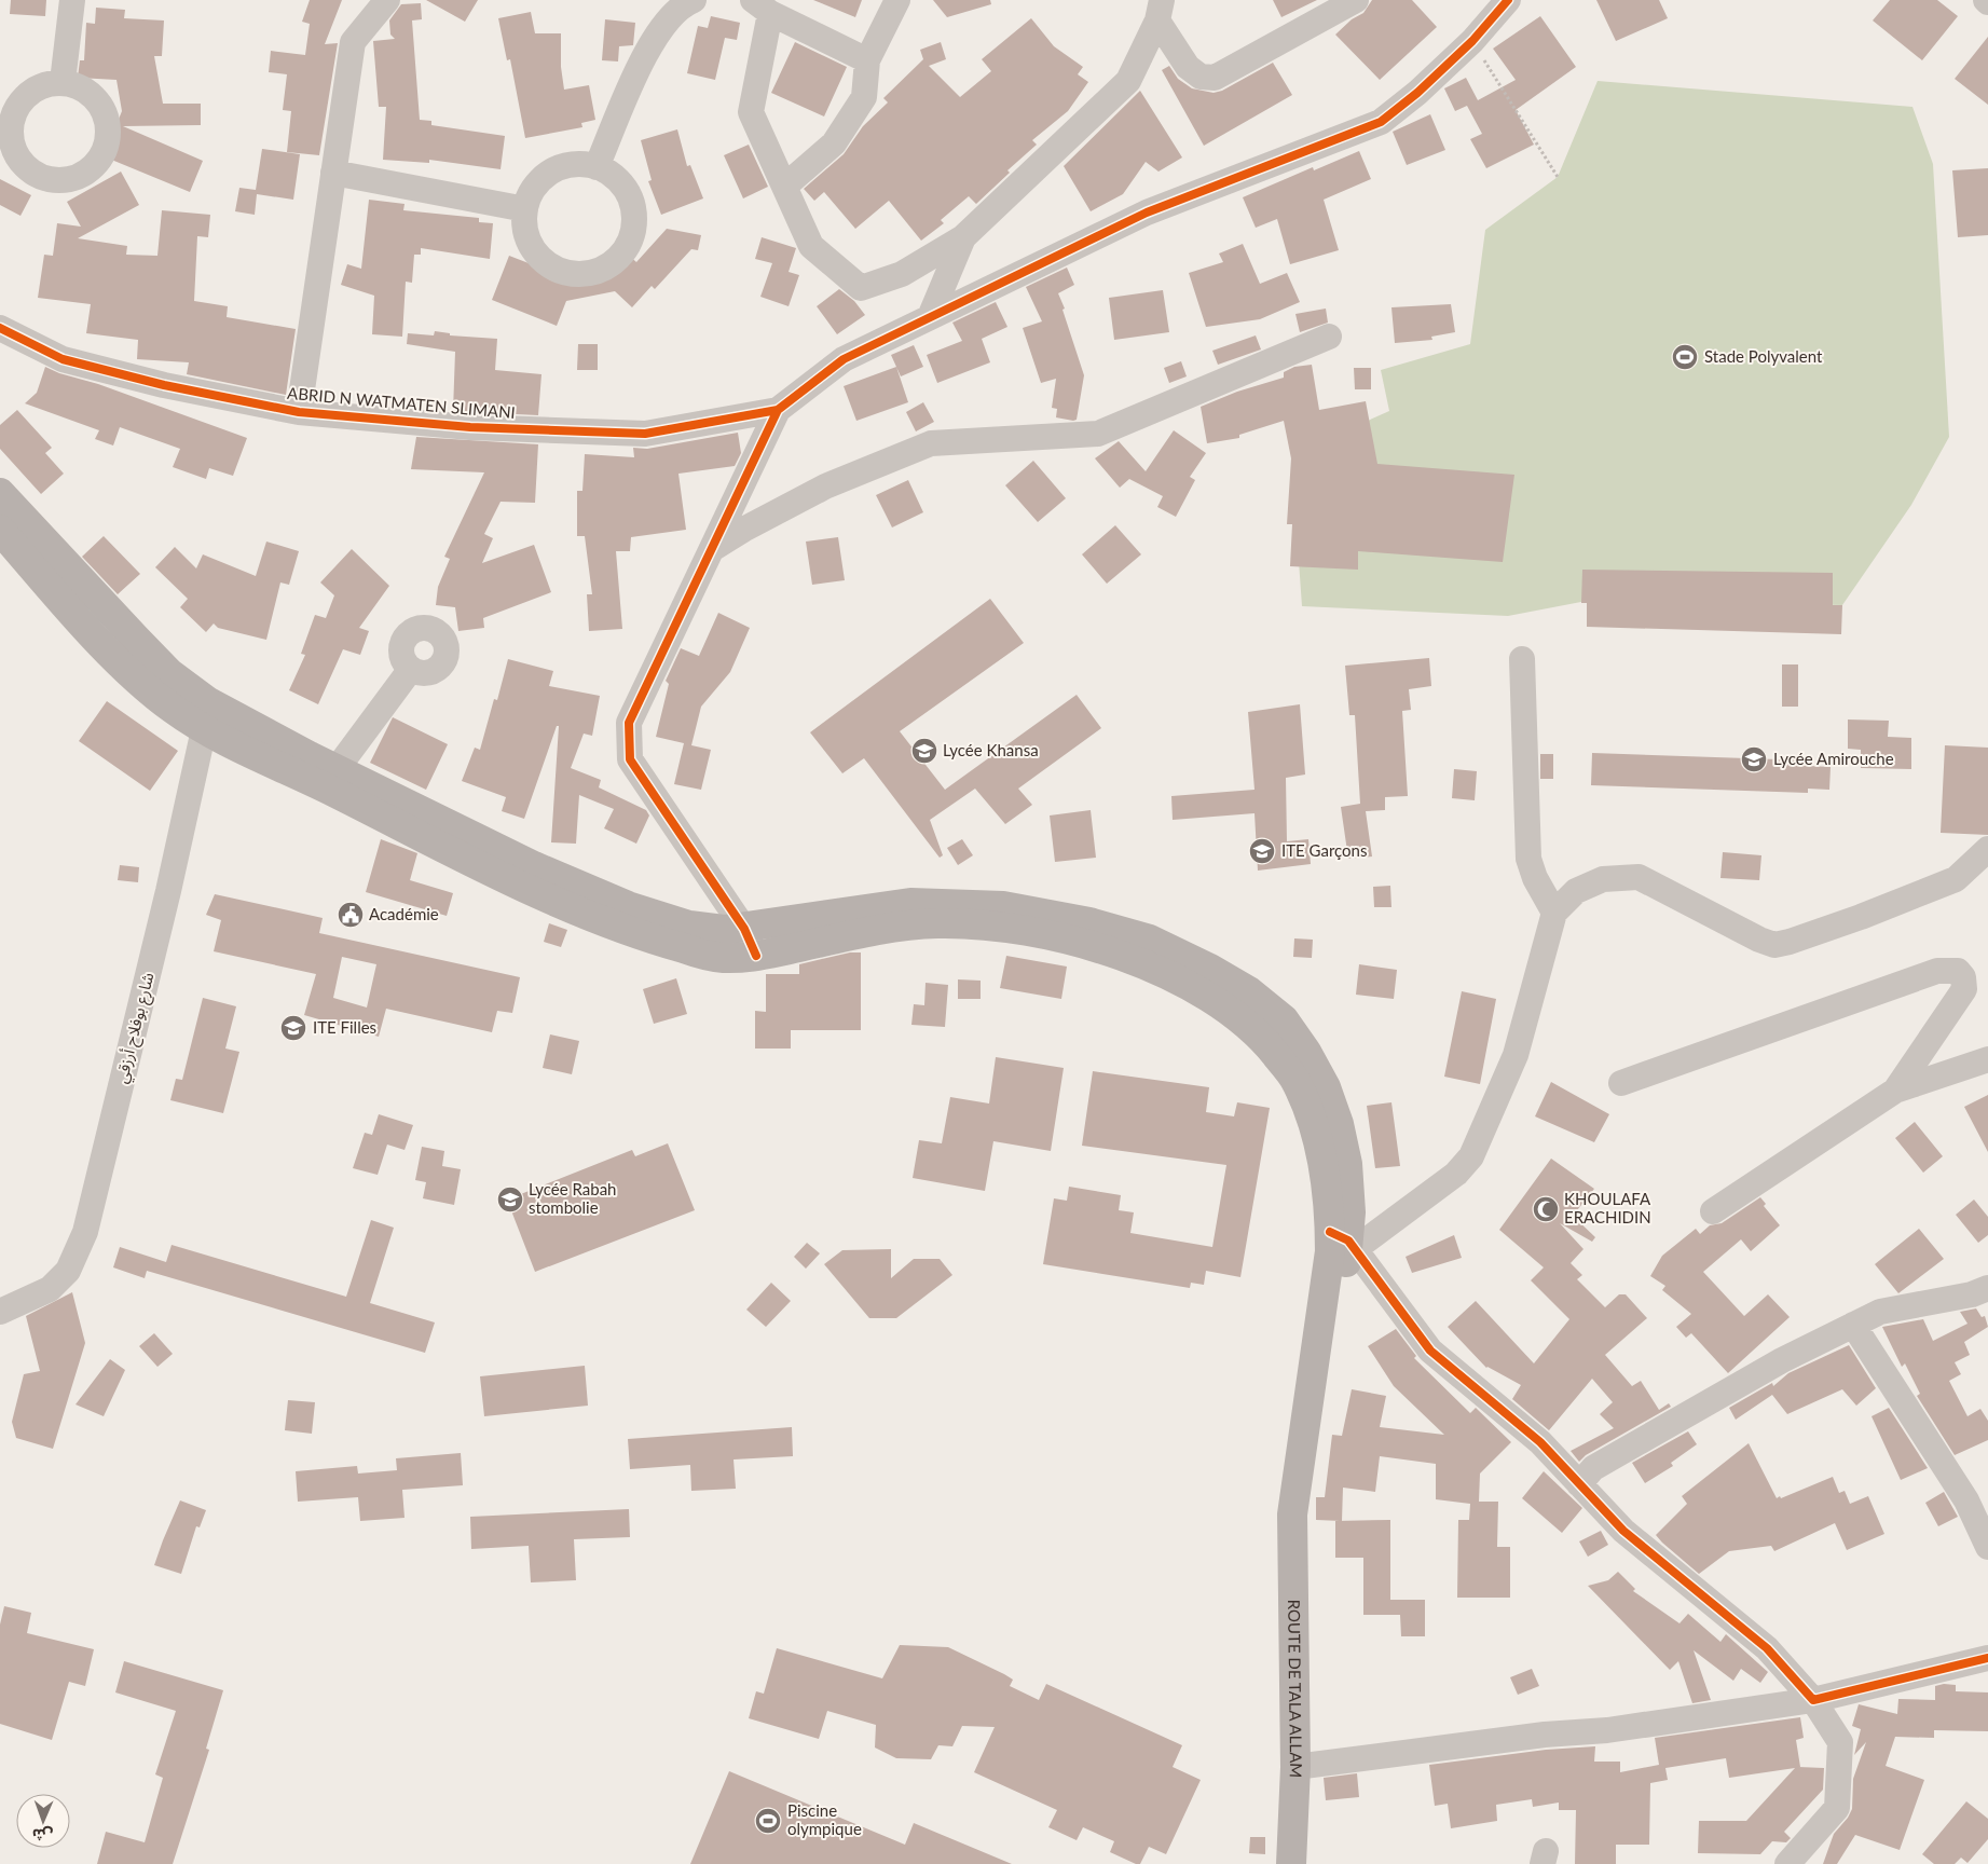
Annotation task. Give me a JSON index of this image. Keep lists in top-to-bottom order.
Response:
{
  "streets": {
    "main road": ["ROUTE DE TALA ALLAM"],
    "street": ["ABRID N WATMATEN SLIMANI", "شارع بوفلاح أرزقي"]
  },
  "places": {
    "sports": ["Stade Polyvalent", "Piscine olympique"],
    "school or university": [
      "Lycée Khansa",
      "Lycée Amirouche",
      "ITE Garçons",
      "ITE Filles",
      "Lycée Rabah stombolie"
    ],
    "public building": ["Académie"],
    "mosque": ["KHOULAFA ERACHIDIN"]
  },
  "north": "bottom"
}
